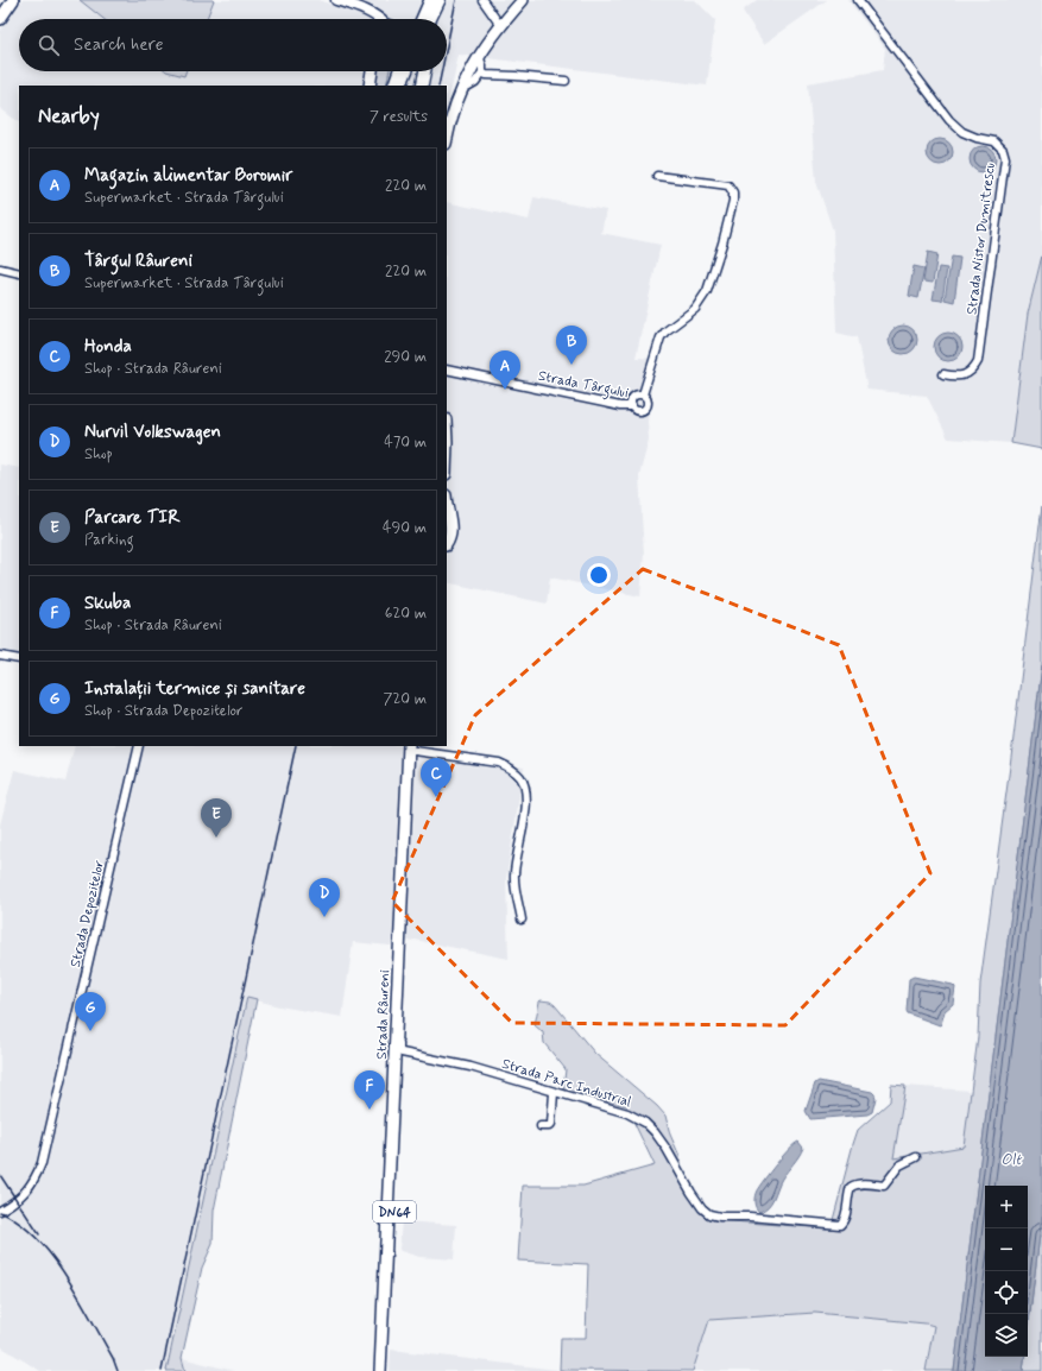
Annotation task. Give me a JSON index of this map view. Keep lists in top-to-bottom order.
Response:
{
  "streets": {
    "main road": ["Strada Râureni", "DN64"],
    "street": [
      "Strada Nistor Dumitrescu",
      "Strada Târgului",
      "Strada Depozitelor",
      "Strada Parc Industrial"
    ]
  },
  "crossings": [
    ["Strada Râureni", "Strada Parc Industrial"]
  ],
  "water": ["Olt"],
  "page": {
    "search": "Search here",
    "heading": ["Nearby", "7 results"],
    "list": [
      {
        "mark": "A",
        "name": "Magazin alimentar Boromir",
        "note": "Supermarket · Strada Târgului",
        "value": "220 m"
      },
      {
        "mark": "B",
        "name": "Târgul Râureni",
        "note": "Supermarket · Strada Târgului",
        "value": "220 m"
      },
      {
        "mark": "C",
        "name": "Honda",
        "note": "Shop · Strada Râureni",
        "value": "290 m"
      },
      {
        "mark": "D",
        "name": "Nurvil Volkswagen",
        "note": "Shop",
        "value": "470 m"
      },
      {
        "mark": "E",
        "name": "Parcare TIR",
        "note": "Parking",
        "value": "490 m"
      },
      {
        "mark": "F",
        "name": "Skuba",
        "note": "Shop · Strada Râureni",
        "value": "620 m"
      },
      {
        "mark": "G",
        "name": "Instalații termice și sanitare",
        "note": "Shop · Strada Depozitelor",
        "value": "720 m"
      }
    ],
    "pins": [
      "B",
      "A",
      "C",
      "E",
      "D",
      "G",
      "F"
    ],
    "map_buttons": ["+", "−"]
  }
}
